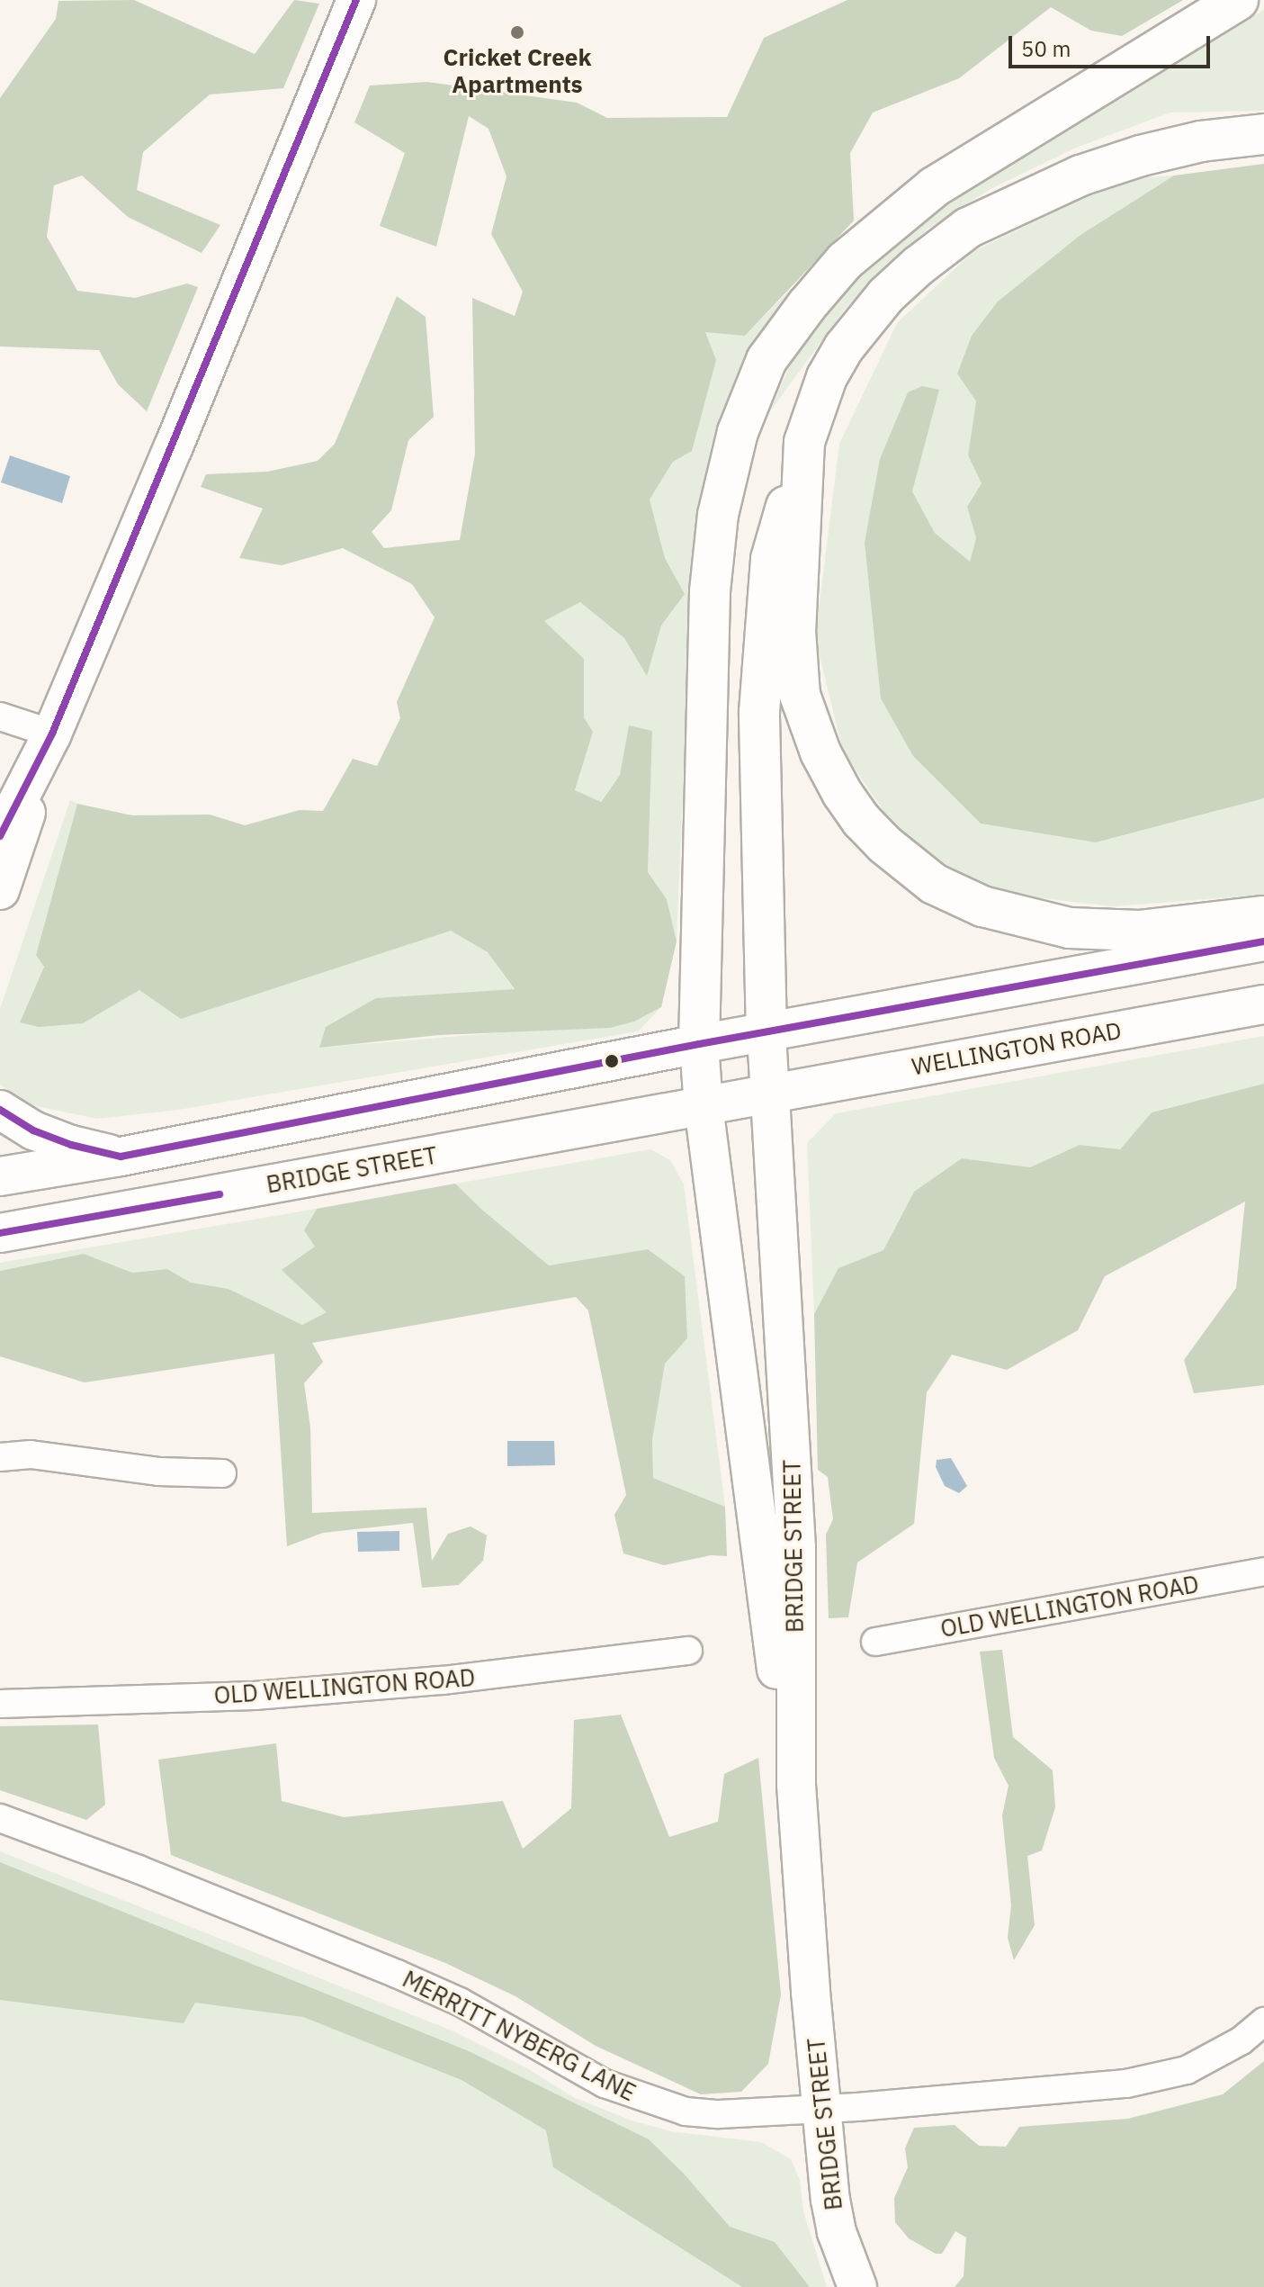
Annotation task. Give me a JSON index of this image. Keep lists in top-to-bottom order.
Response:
{
  "streets": {
    "main road": ["WELLINGTON ROAD", "BRIDGE STREET"],
    "street": ["OLD WELLINGTON ROAD", "MERRITT NYBERG LANE"]
  },
  "crossings": [
    ["WELLINGTON ROAD", "BRIDGE STREET"],
    ["BRIDGE STREET", "MERRITT NYBERG LANE"]
  ],
  "places": ["Cricket Creek Apartments"],
  "scale_bar": "50 m"
}
